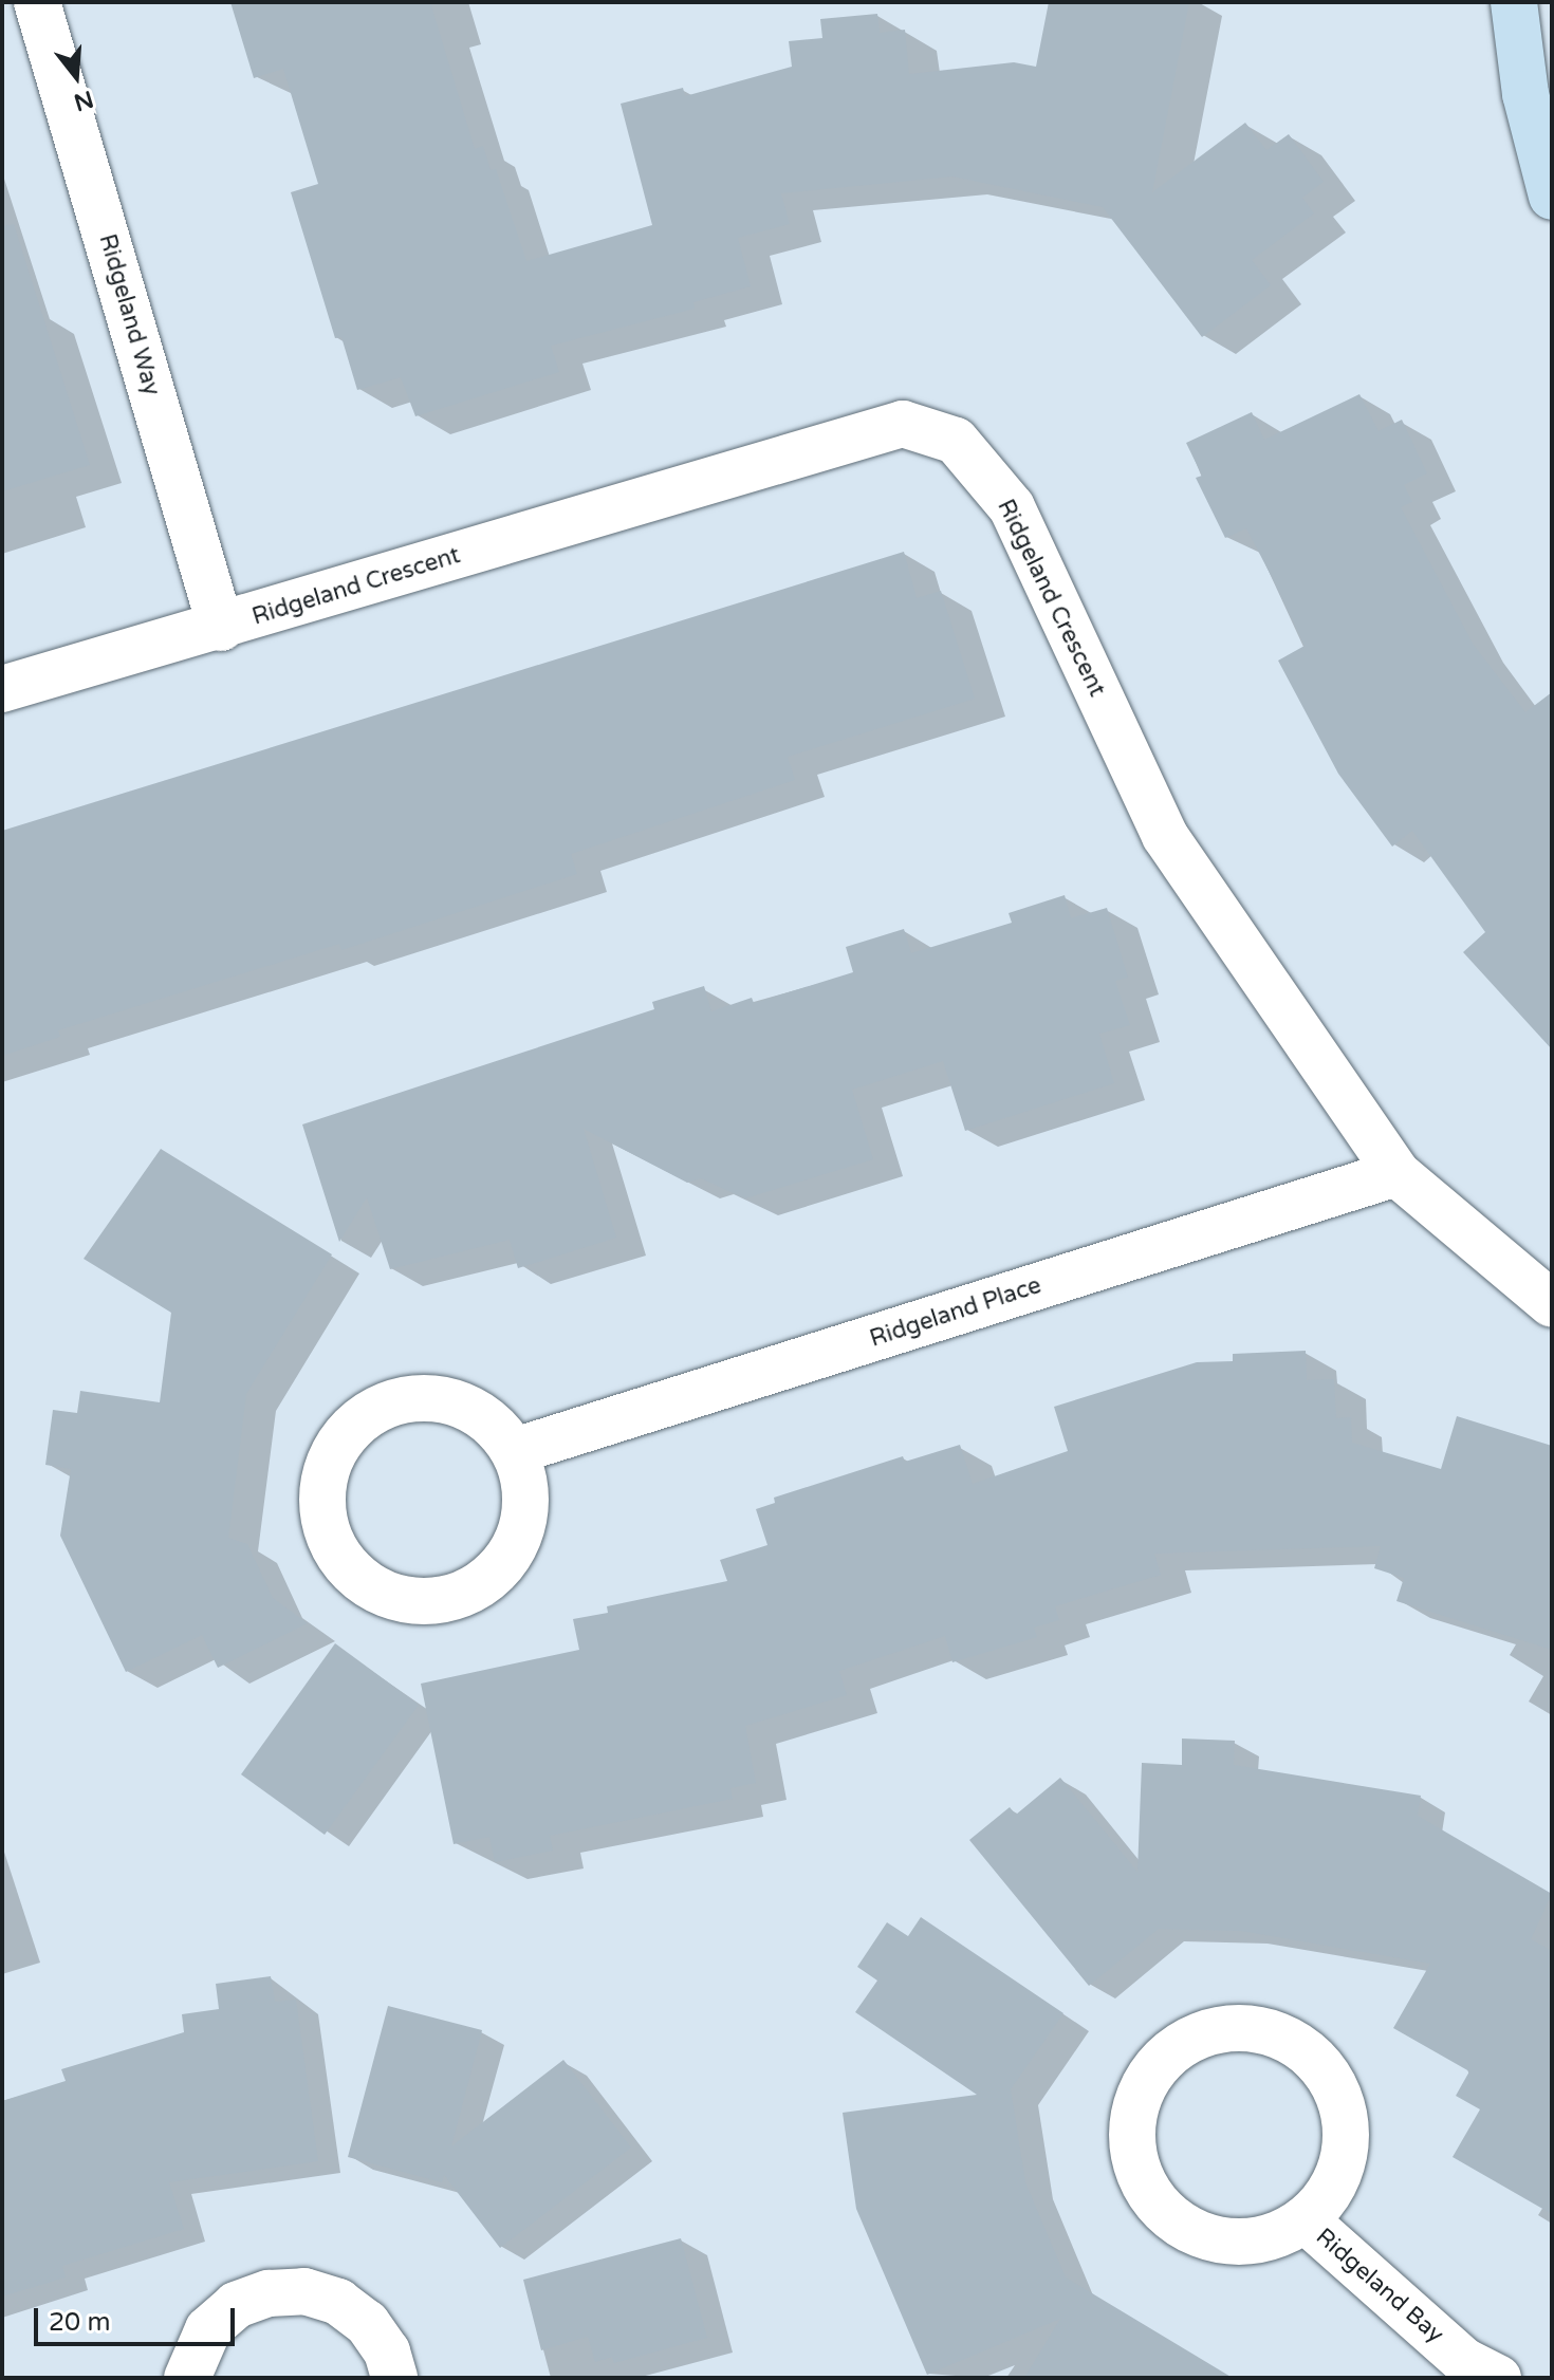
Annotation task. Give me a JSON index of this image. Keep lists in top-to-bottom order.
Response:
{
  "streets": {
    "street": [
      "Ridgeland Way",
      "Ridgeland Crescent",
      "Ridgeland Place",
      "Ridgeland Bay"
    ]
  },
  "crossings": [
    ["Ridgeland Way", "Ridgeland Crescent"],
    ["Ridgeland Crescent", "Ridgeland Place"]
  ],
  "scale_bar": "20 m",
  "north": "bottom"
}
